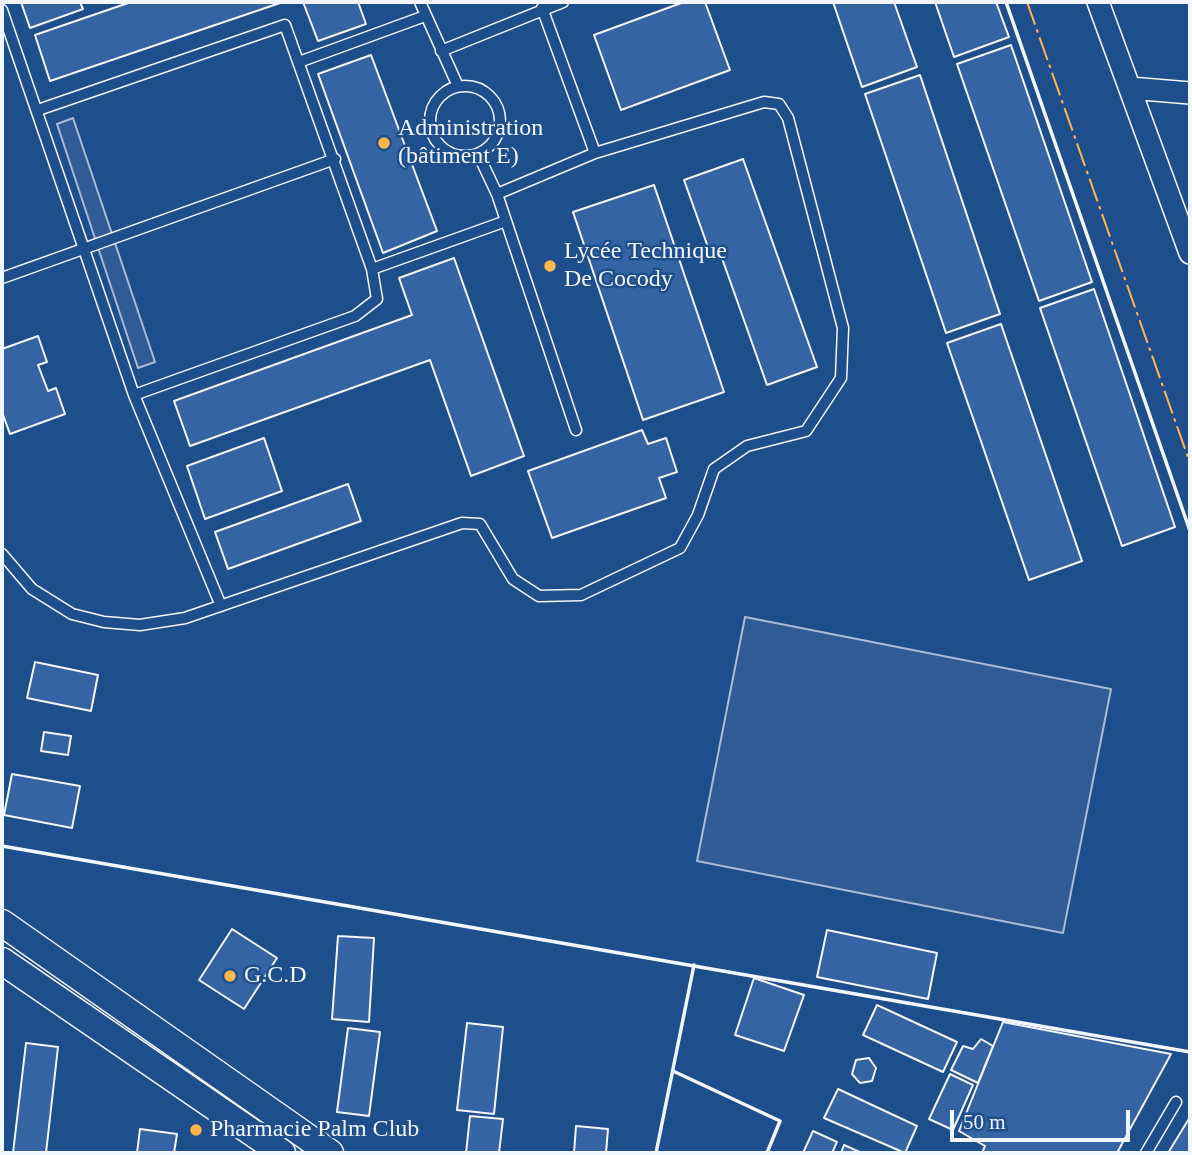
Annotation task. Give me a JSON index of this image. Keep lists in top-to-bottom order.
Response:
{
  "places": [
    "Administration (bâtiment E)",
    "Lycée Technique De Cocody",
    "G.C.D",
    "Pharmacie Palm Club"
  ],
  "scale_bar": "50 m"
}
